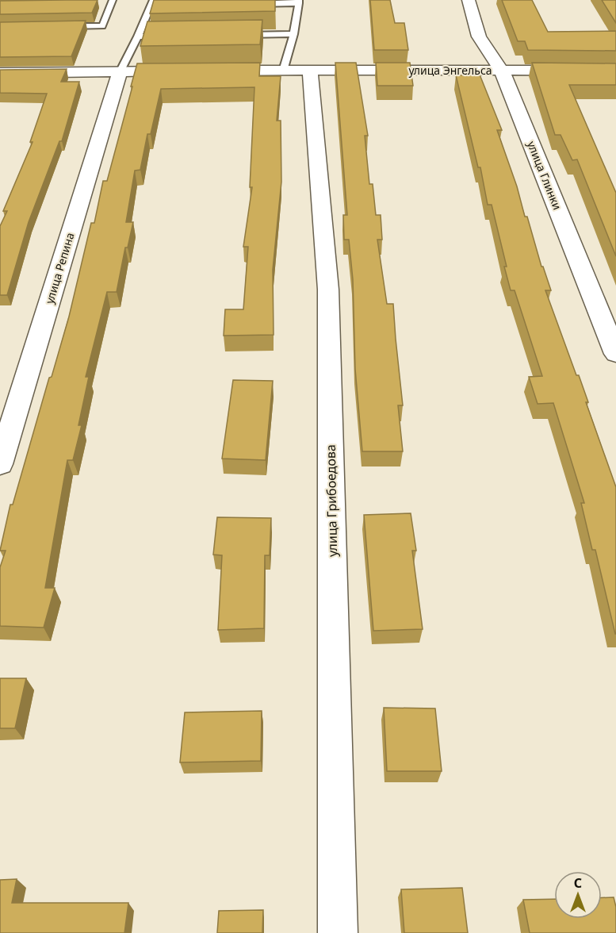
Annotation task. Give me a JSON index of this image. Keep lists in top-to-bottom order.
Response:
{
  "streets": {
    "street": [
      "улица Энгельса",
      "улица Глинки",
      "улица Репина",
      "улица Грибоедова"
    ]
  },
  "crossings": [
    ["улица Энгельса", "улица Глинки"],
    ["улица Энгельса", "улица Грибоедова"]
  ],
  "north": "top"
}
